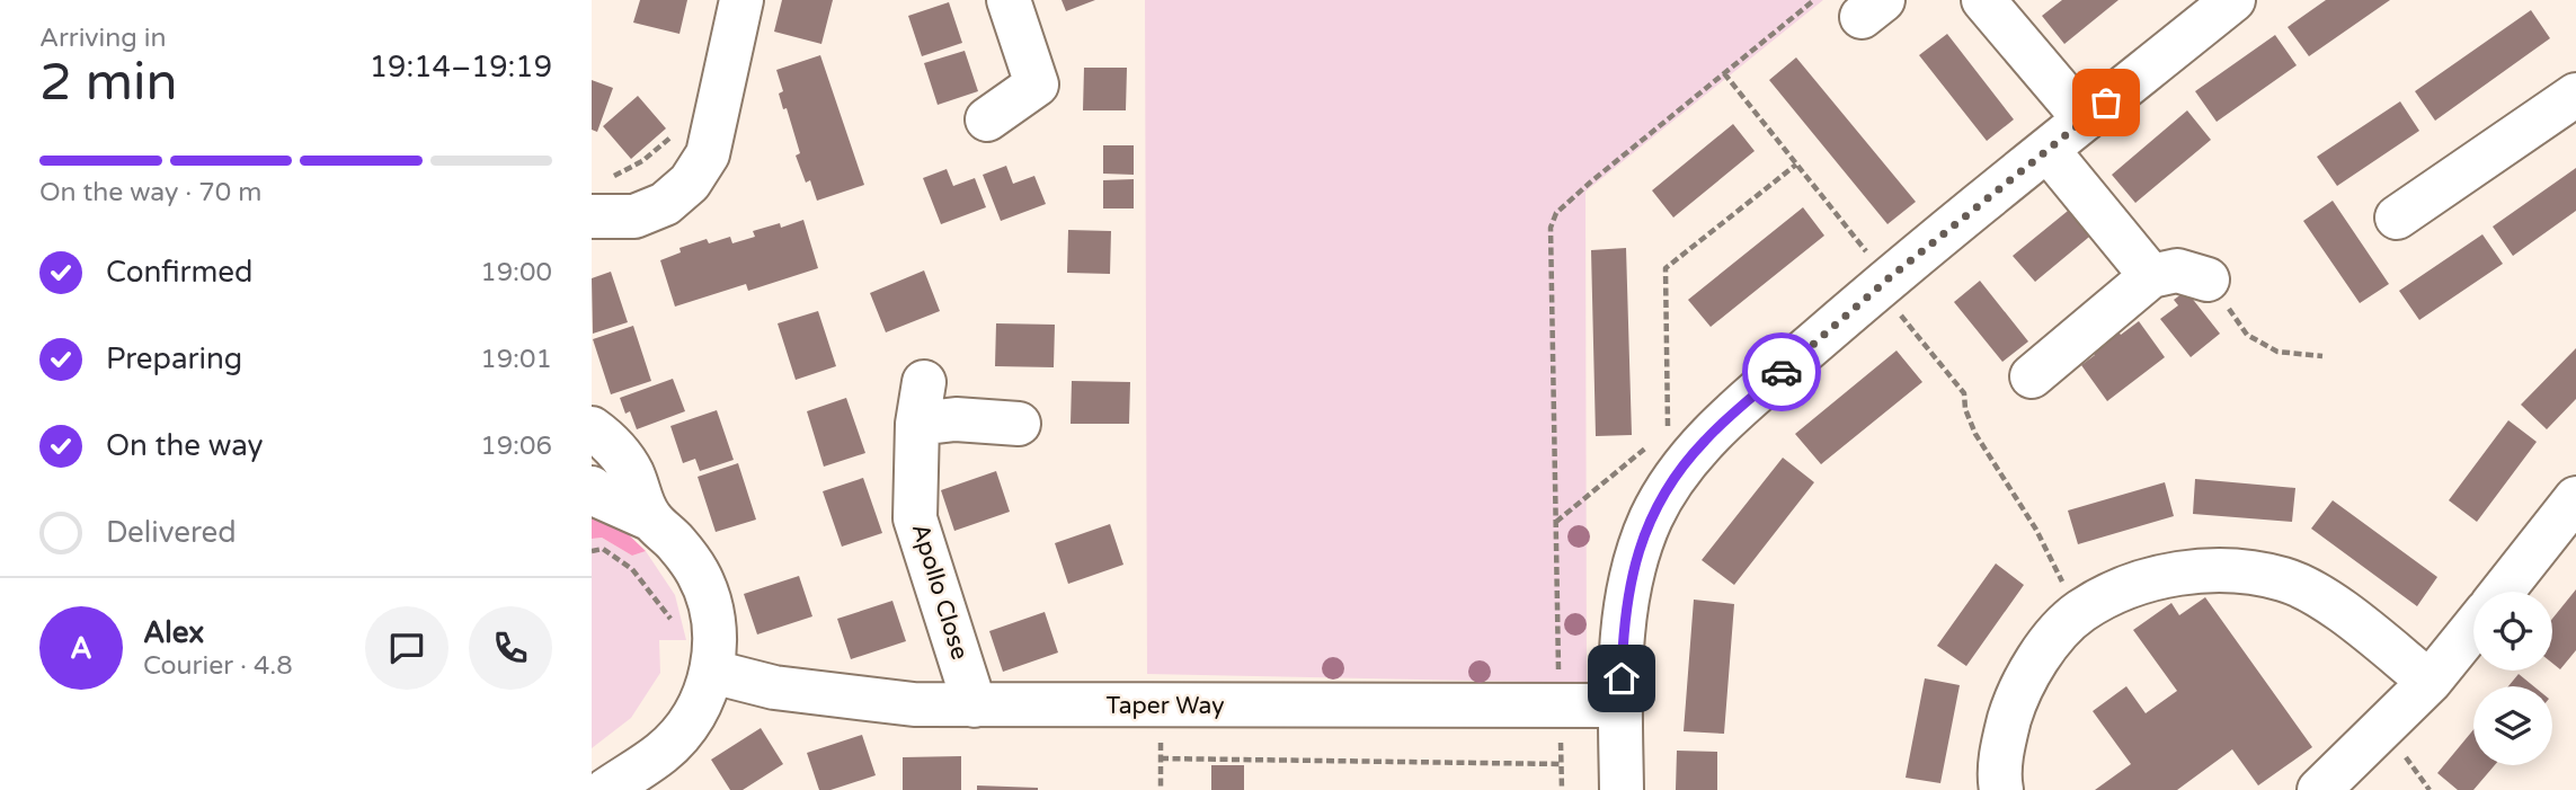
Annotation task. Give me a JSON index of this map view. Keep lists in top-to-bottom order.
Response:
{
  "streets": {
    "street": ["Apollo Close", "Taper Way"]
  },
  "crossings": [
    ["Apollo Close", "Taper Way"]
  ],
  "page": {
    "heading": ["2 min", "Arriving in", "19:14–19:19"],
    "panel": ["Alex", "Courier · 4.8"],
    "bar": "On the way · 70 m",
    "list": [
      ["Confirmed", "19:00"],
      ["Preparing", "19:01"],
      ["On the way", "19:06"],
      "Delivered"
    ],
    "round": "A"
  }
}
